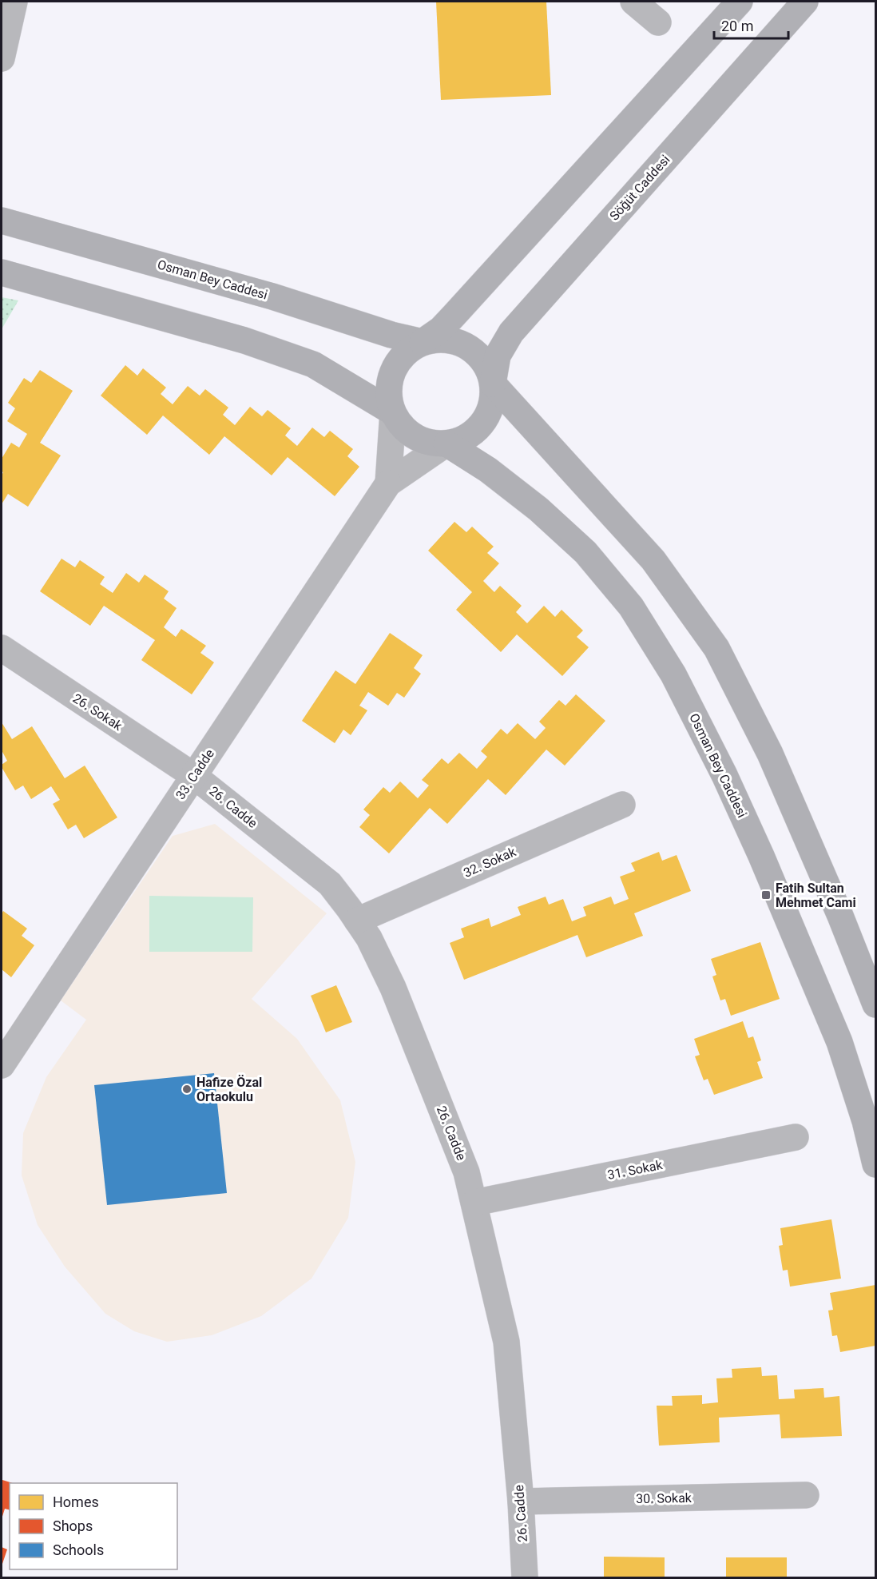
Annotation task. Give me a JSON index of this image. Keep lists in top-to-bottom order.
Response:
{
  "streets": {
    "main road": ["Söğüt Caddesi", "Osman Bey Caddesi"],
    "street": [
      "26. Sokak",
      "33. Cadde",
      "26. Cadde",
      "32. Sokak",
      "31. Sokak",
      "30. Sokak"
    ]
  },
  "crossings": [
    ["Söğüt Caddesi", "Osman Bey Caddesi"],
    ["Söğüt Caddesi", "33. Cadde"],
    ["Osman Bey Caddesi", "33. Cadde"],
    ["26. Sokak", "33. Cadde"],
    ["26. Sokak", "26. Cadde"],
    ["33. Cadde", "26. Cadde"],
    ["26. Cadde", "32. Sokak"],
    ["26. Cadde", "31. Sokak"],
    ["26. Cadde", "30. Sokak"]
  ],
  "places": {
    "transit": ["Fatih Sultan Mehmet Cami"],
    "other": ["Hafize Özal Ortaokulu"]
  },
  "legend": ["Homes", "Shops", "Schools"],
  "scale_bar": "20 m"
}
